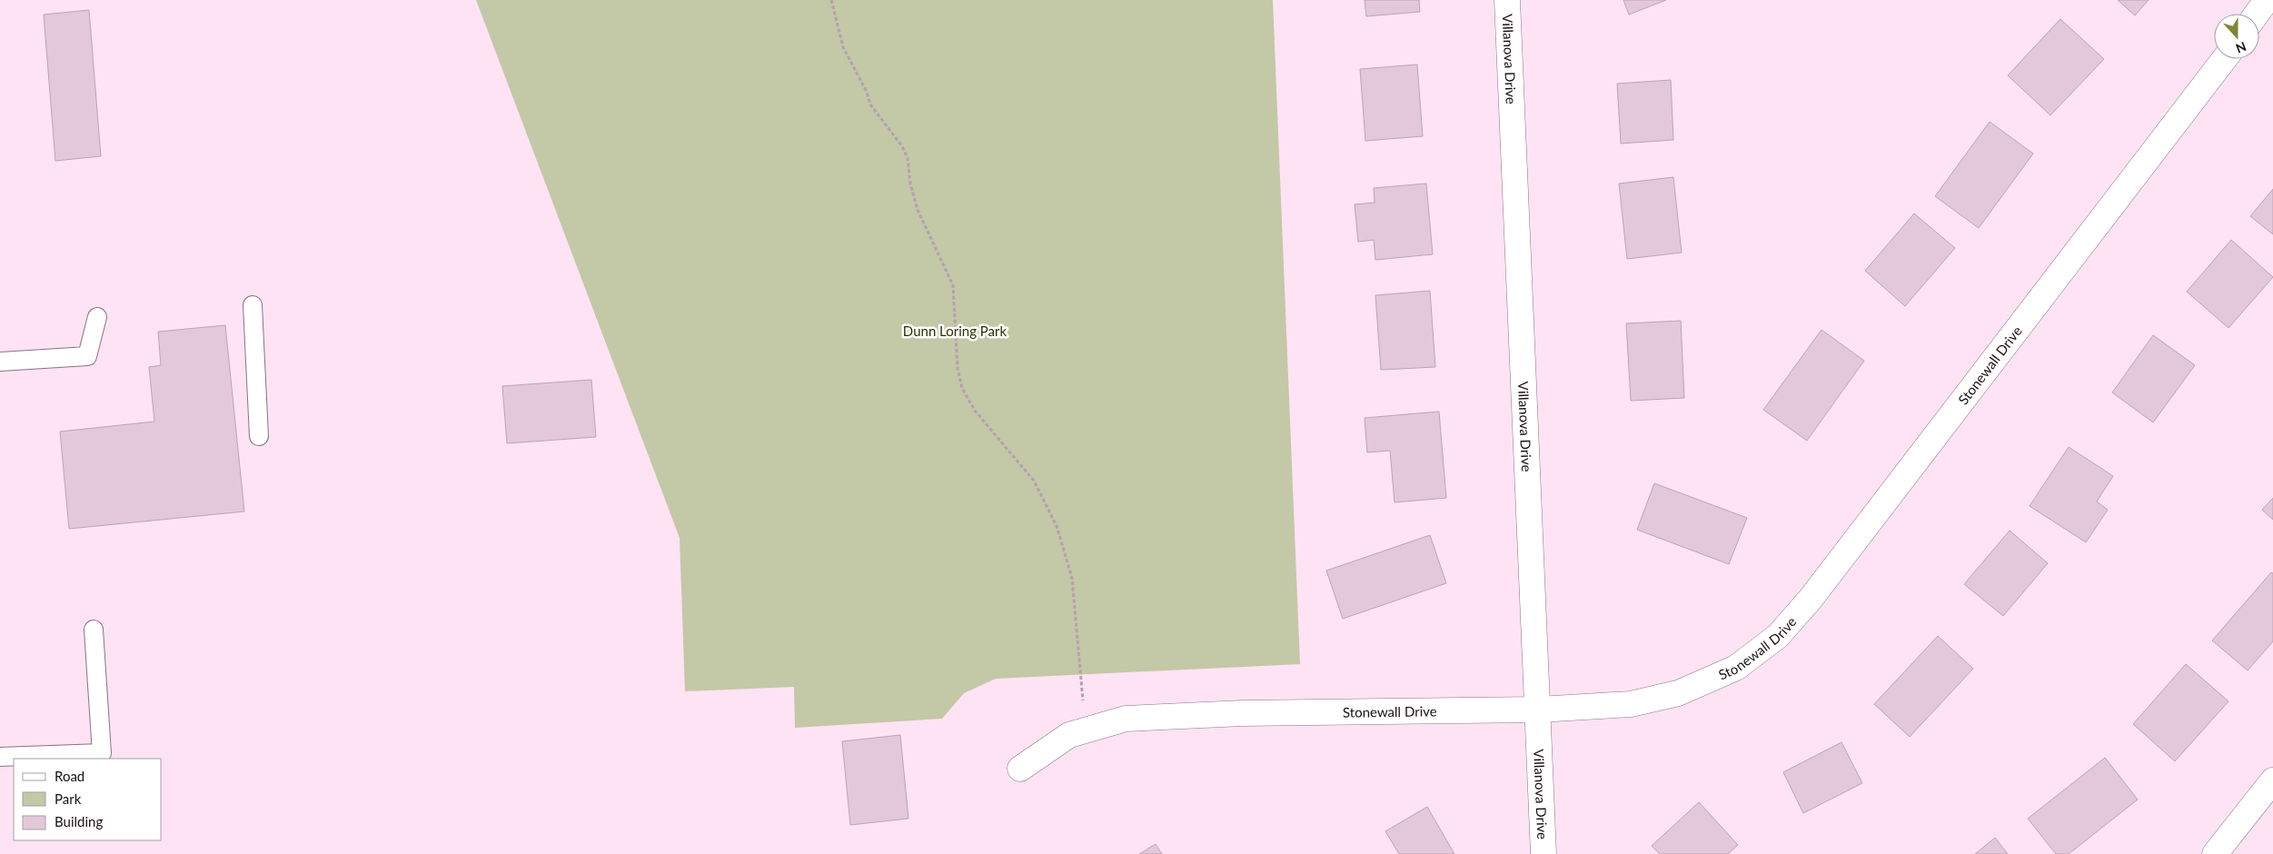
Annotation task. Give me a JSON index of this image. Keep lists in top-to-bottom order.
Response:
{
  "streets": {
    "street": ["Villanova Drive", "Stonewall Drive"]
  },
  "crossings": [
    ["Villanova Drive", "Stonewall Drive"]
  ],
  "parks": ["Dunn Loring Park"],
  "legend": ["Road", "Park", "Building"],
  "north": "bottom"
}
